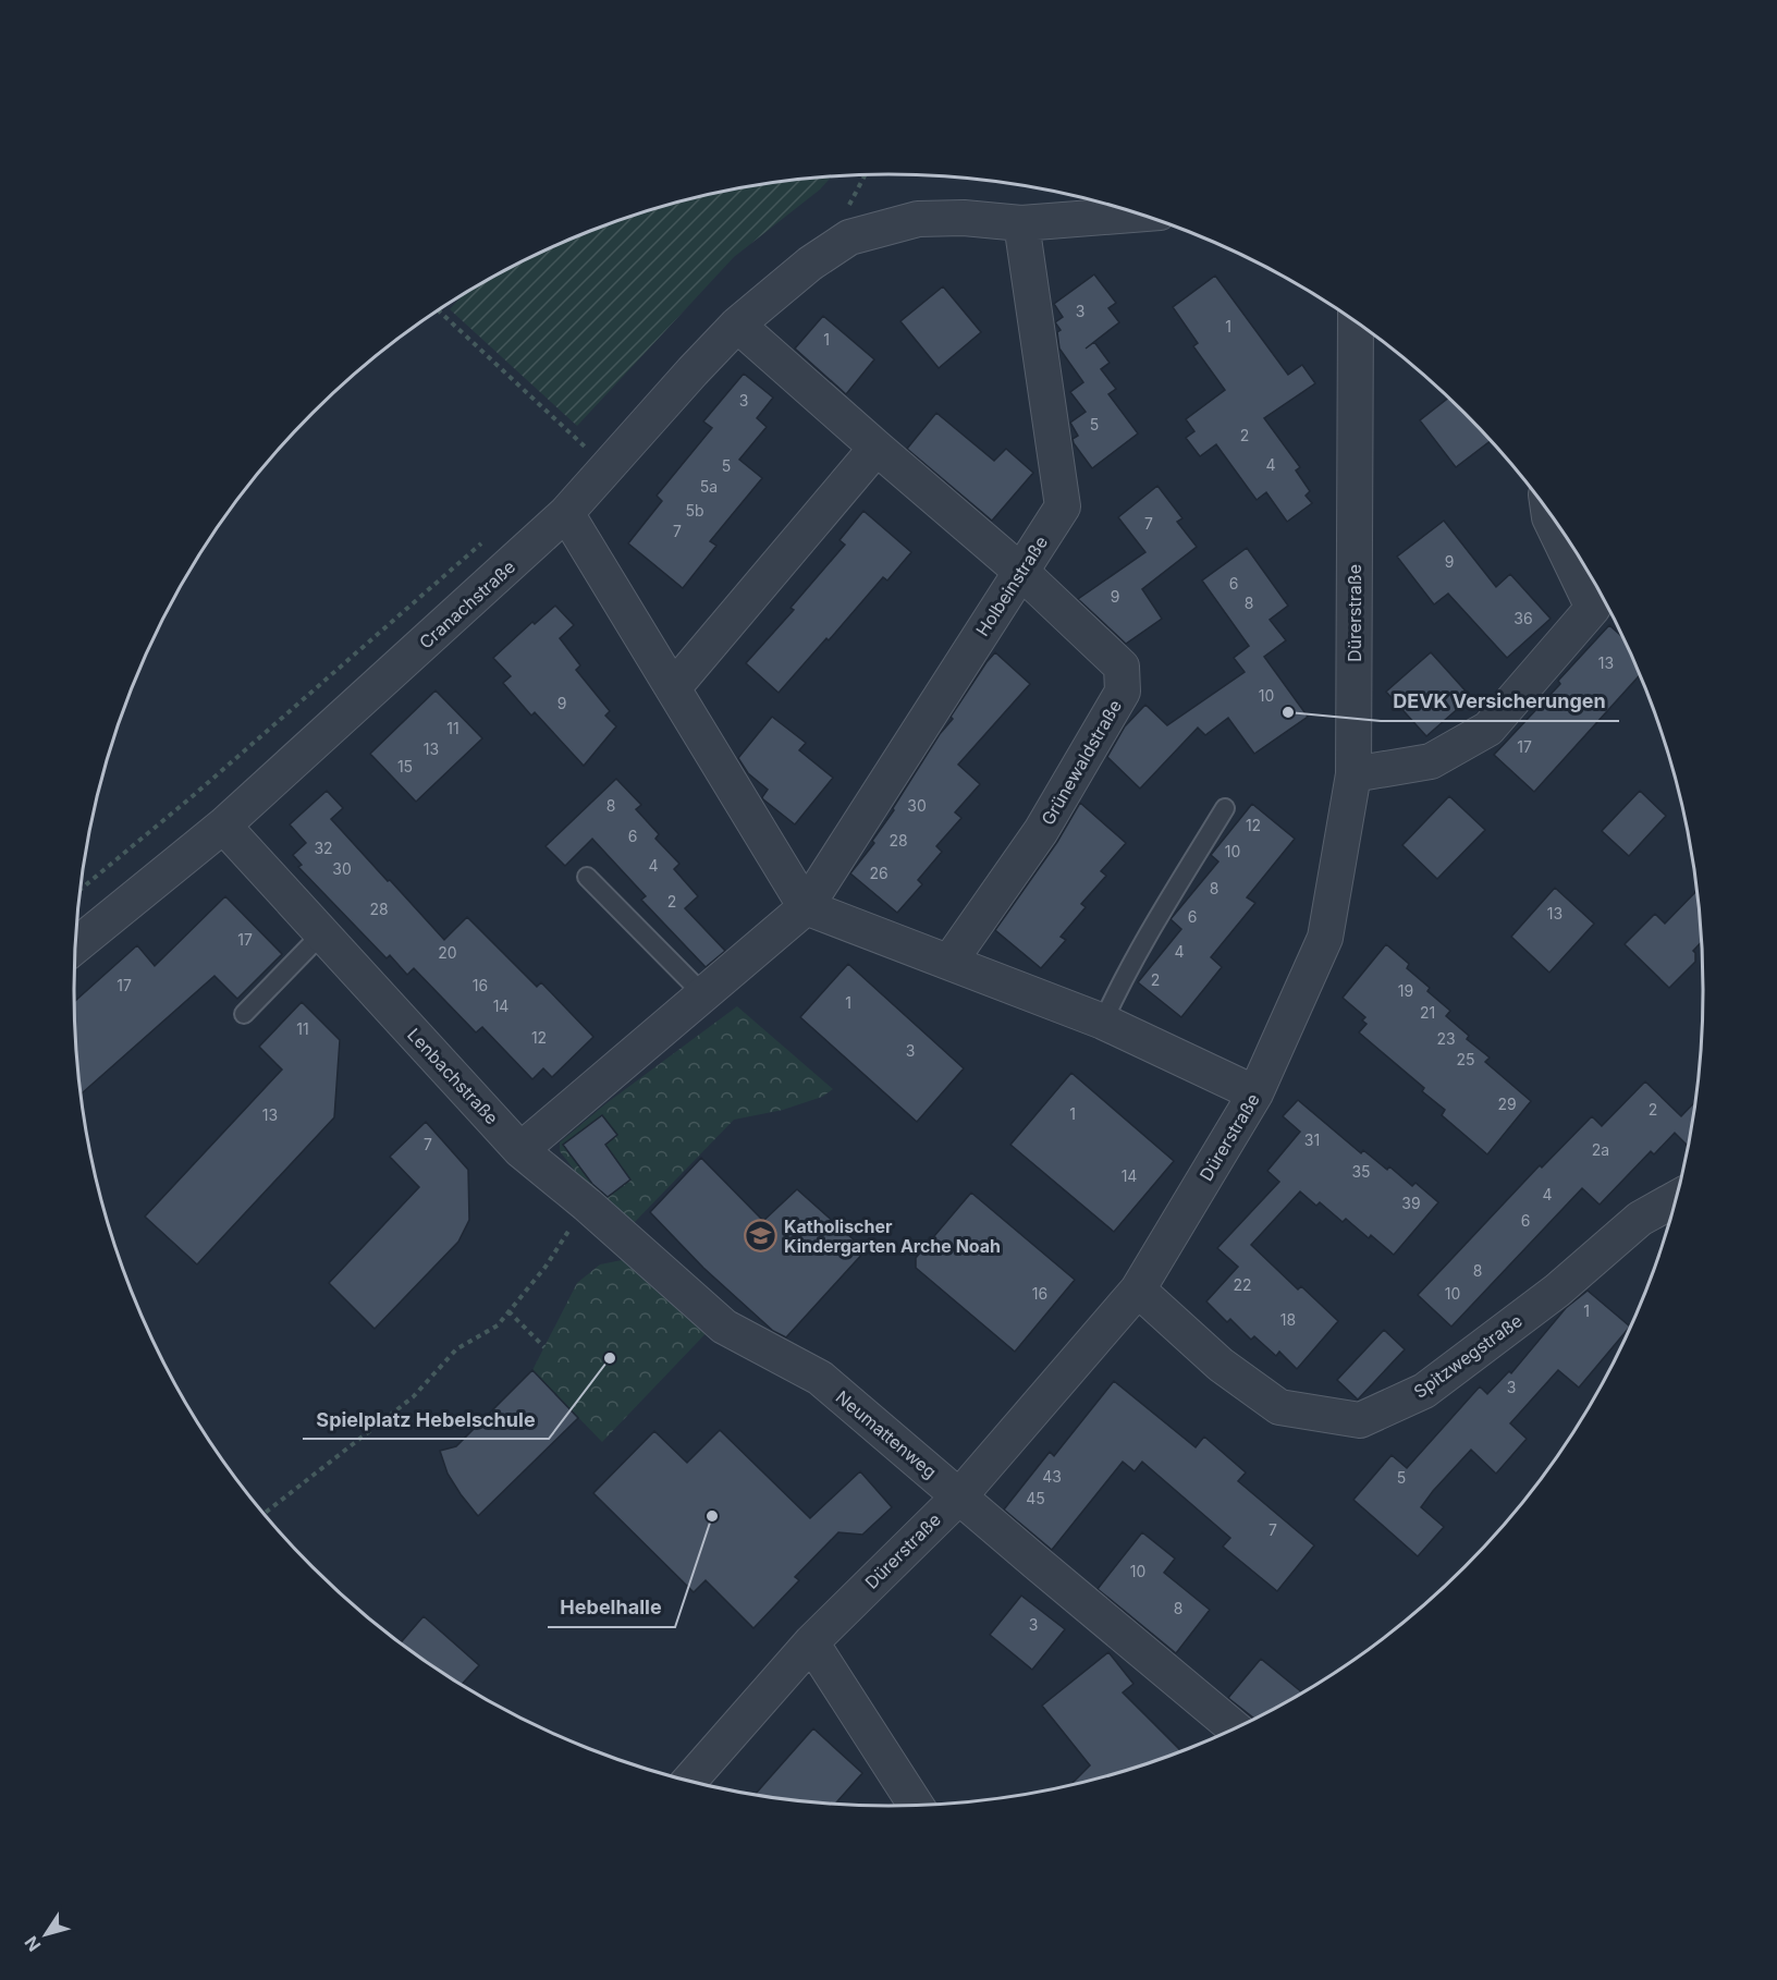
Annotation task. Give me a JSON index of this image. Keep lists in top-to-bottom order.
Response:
{
  "streets": {
    "street": [
      "Holbeinstraße",
      "Cranachstraße",
      "Dürerstraße",
      "Grünewaldstraße",
      "Lenbachstraße",
      "Spitzwegstraße",
      "Neumattenweg"
    ]
  },
  "crossings": [
    ["Holbeinstraße", "Grünewaldstraße"],
    ["Cranachstraße", "Grünewaldstraße"],
    ["Cranachstraße", "Lenbachstraße"],
    ["Dürerstraße", "Spitzwegstraße"],
    ["Dürerstraße", "Neumattenweg"],
    ["Lenbachstraße", "Neumattenweg"]
  ],
  "places": {
    "other": ["DEVK Versicherungen", "Spielplatz Hebelschule", "Hebelhalle"],
    "school or university": ["Katholischer Kindergarten Arche Noah"]
  },
  "house_numbers": [
    "3",
    "1",
    "1",
    "3",
    "5",
    "2",
    "4",
    "5",
    "5a",
    "5b",
    "7",
    "7",
    "9",
    "6",
    "9",
    "8",
    "36",
    "13",
    "10",
    "9",
    "11",
    "17",
    "13",
    "15",
    "8",
    "30",
    "12",
    "6",
    "28",
    "32",
    "10",
    "4",
    "30",
    "26",
    "8",
    "2",
    "28",
    "13",
    "6",
    "17",
    "4",
    "20",
    "2",
    "17",
    "16",
    "19",
    "1",
    "14",
    "21",
    "11",
    "12",
    "23",
    "3",
    "25",
    "29",
    "2",
    "1",
    "13",
    "31",
    "7",
    "2a",
    "35",
    "14",
    "4",
    "39",
    "6",
    "8",
    "22",
    "16",
    "10",
    "1",
    "18",
    "3",
    "43",
    "5",
    "45",
    "7",
    "10",
    "8",
    "3"
  ],
  "north": "bottom left"
}
